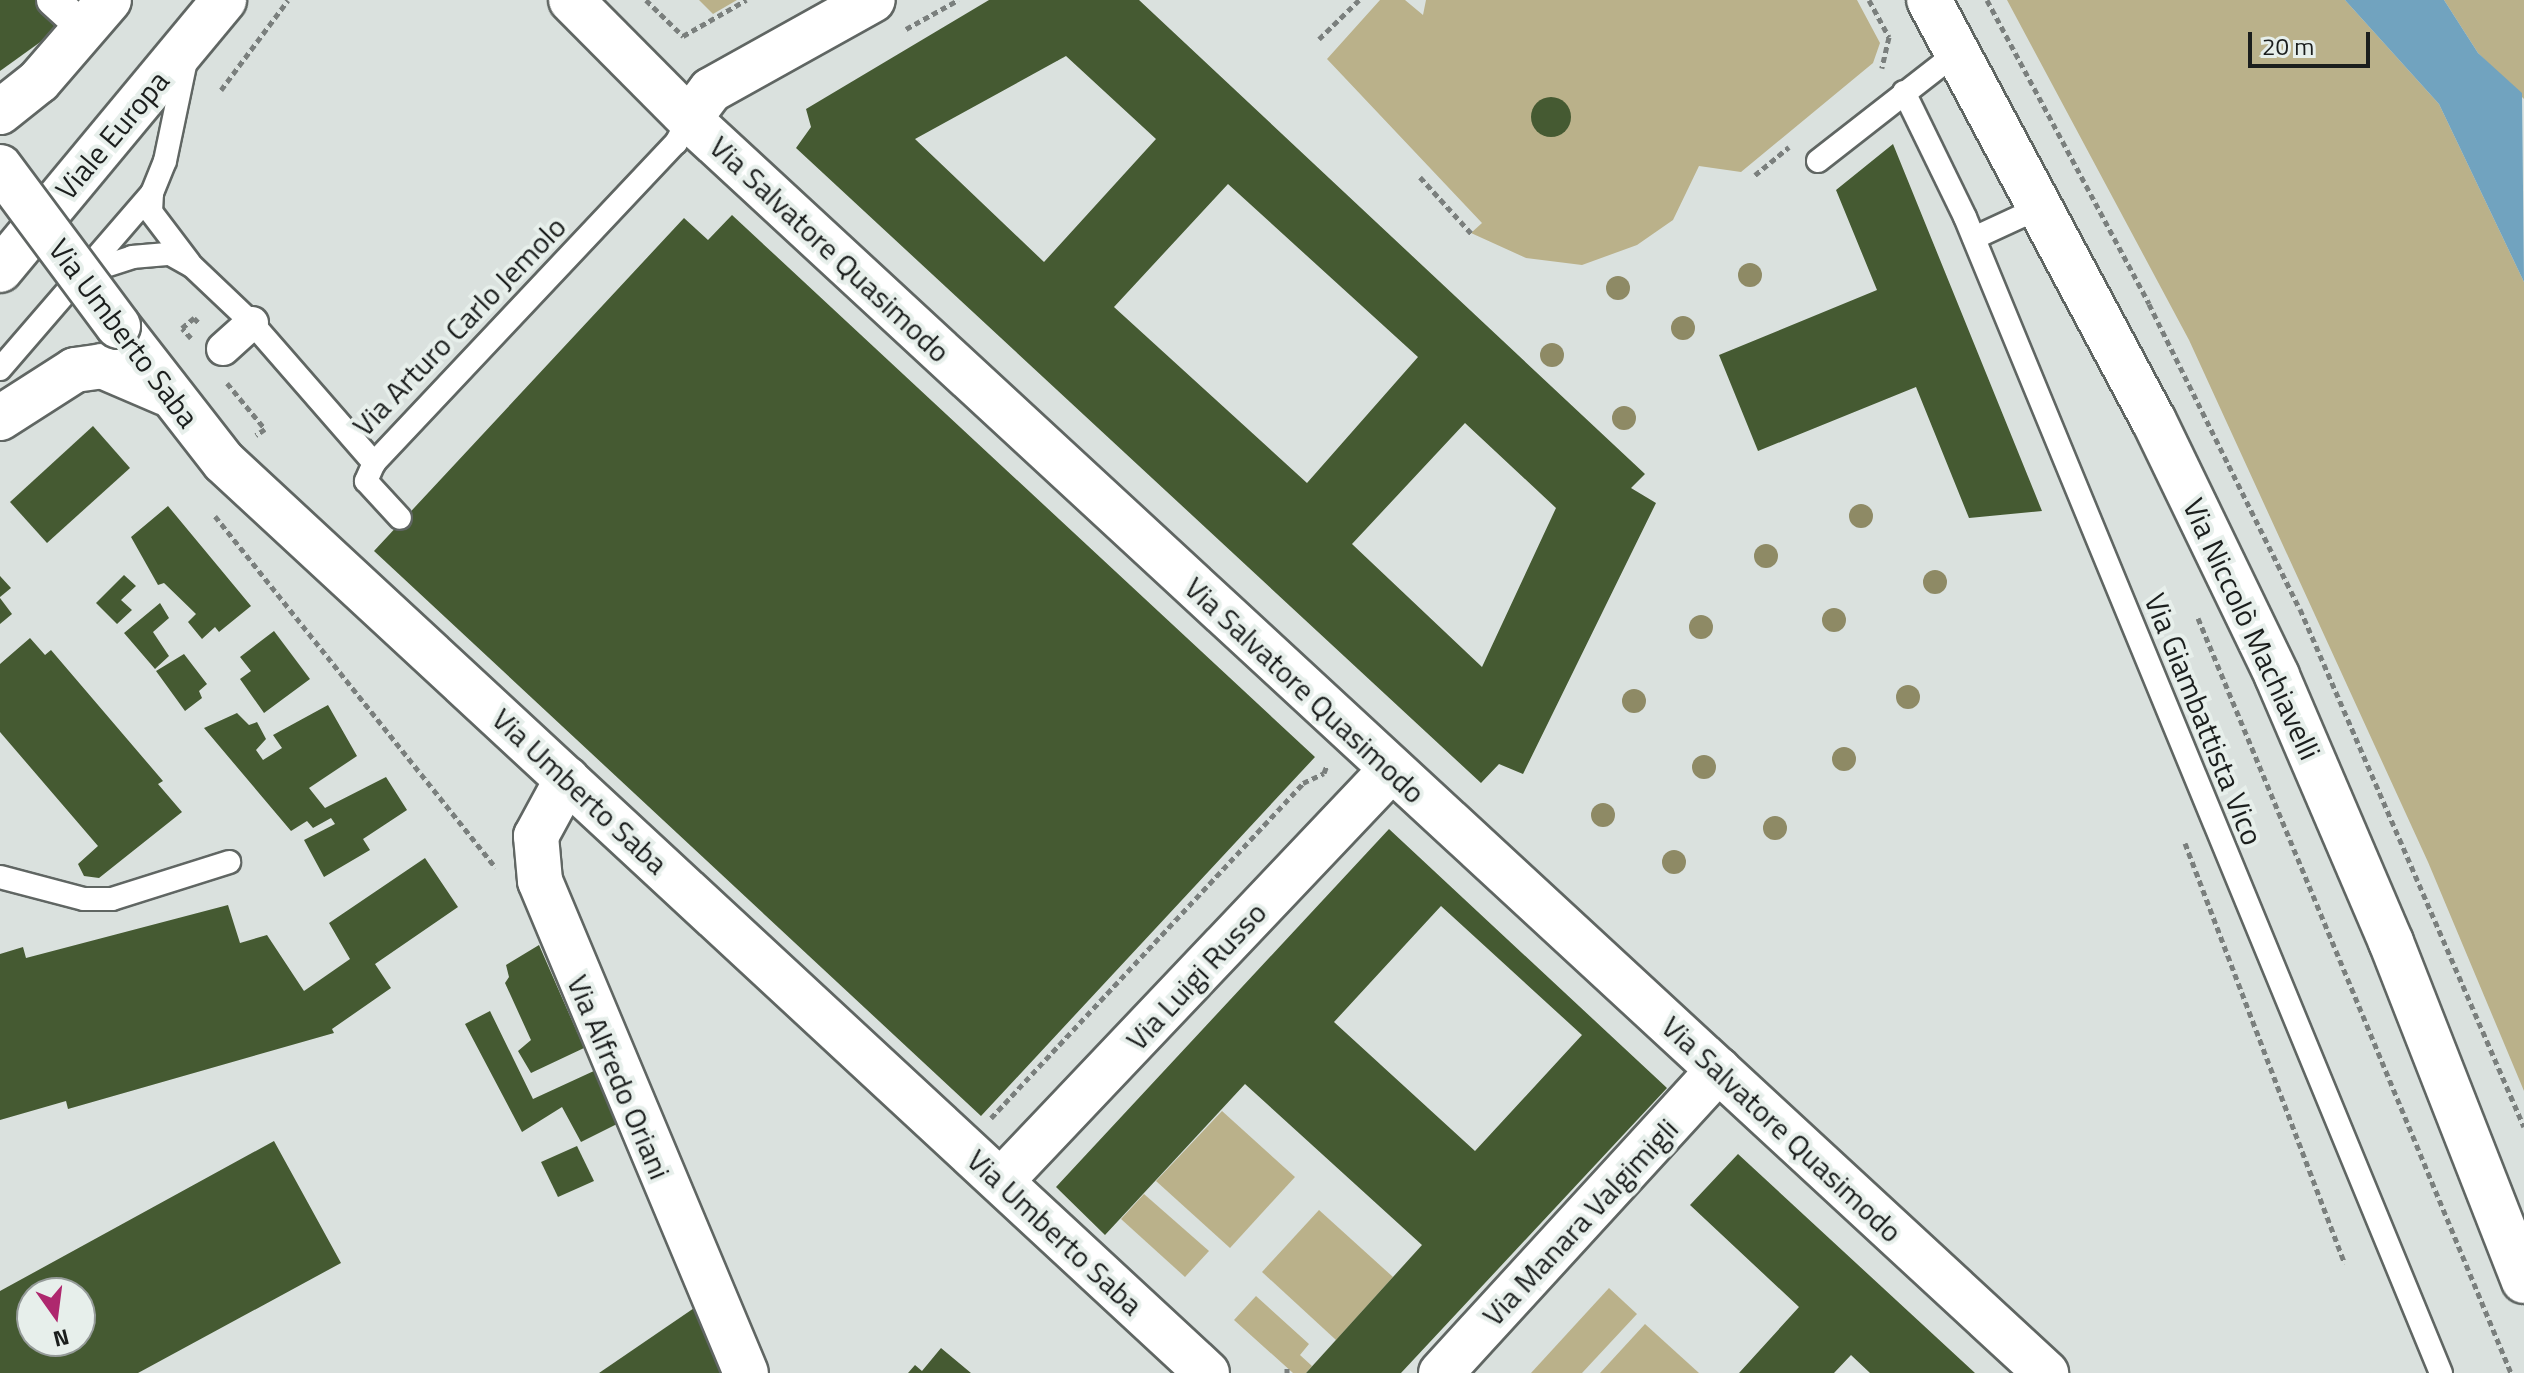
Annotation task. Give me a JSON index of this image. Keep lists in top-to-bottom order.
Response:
{
  "streets": {
    "street": [
      "Viale Europa",
      "Via Salvatore Quasimodo",
      "Via Umberto Saba",
      "Via Niccolò Machiavelli",
      "Via Luigi Russo",
      "Via Alfredo Oriani",
      "Via Manara Valgimigli"
    ],
    "lane": ["Via Arturo Carlo Jemolo", "Via Giambattista Vico"]
  },
  "crossings": [
    ["Viale Europa", "Via Arturo Carlo Jemolo"],
    ["Via Salvatore Quasimodo", "Via Arturo Carlo Jemolo"],
    ["Via Salvatore Quasimodo", "Via Luigi Russo"],
    ["Via Salvatore Quasimodo", "Via Manara Valgimigli"],
    ["Via Umberto Saba", "Via Luigi Russo"],
    ["Via Umberto Saba", "Via Alfredo Oriani"]
  ],
  "scale_bar": "20 m",
  "north": "bottom"
}
